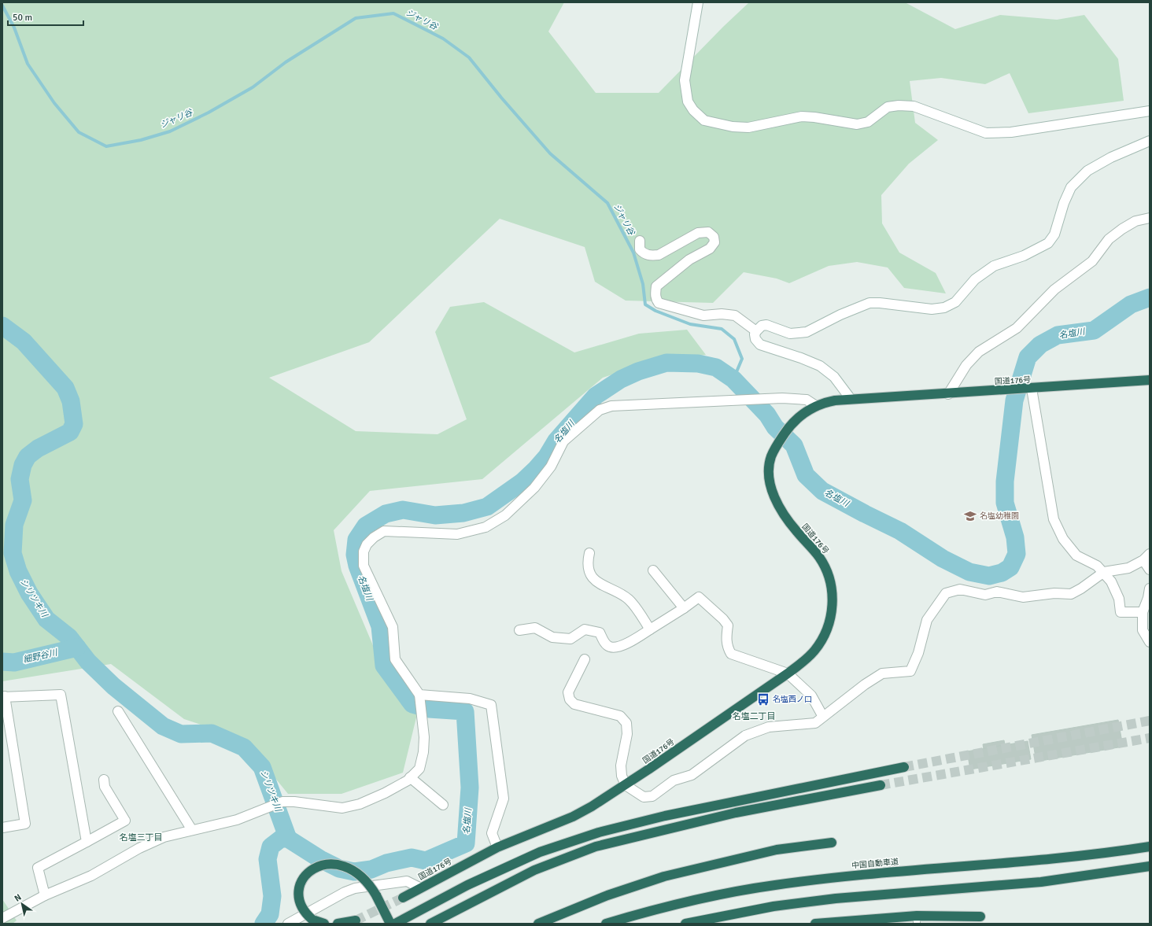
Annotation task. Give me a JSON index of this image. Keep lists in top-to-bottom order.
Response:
{
  "streets": {
    "highway": ["国道176号", "中国自動車道"]
  },
  "districts": ["名塩二丁目", "名塩三丁目"],
  "water": [
    "ジャリ谷",
    "名塩川",
    "シリツキ川",
    "細野谷川"
  ],
  "places": {
    "school or university": ["名塩幼稚園"],
    "bus stop": ["名塩西ノ口"]
  },
  "scale_bar": "50 m",
  "north": "top left"
}
